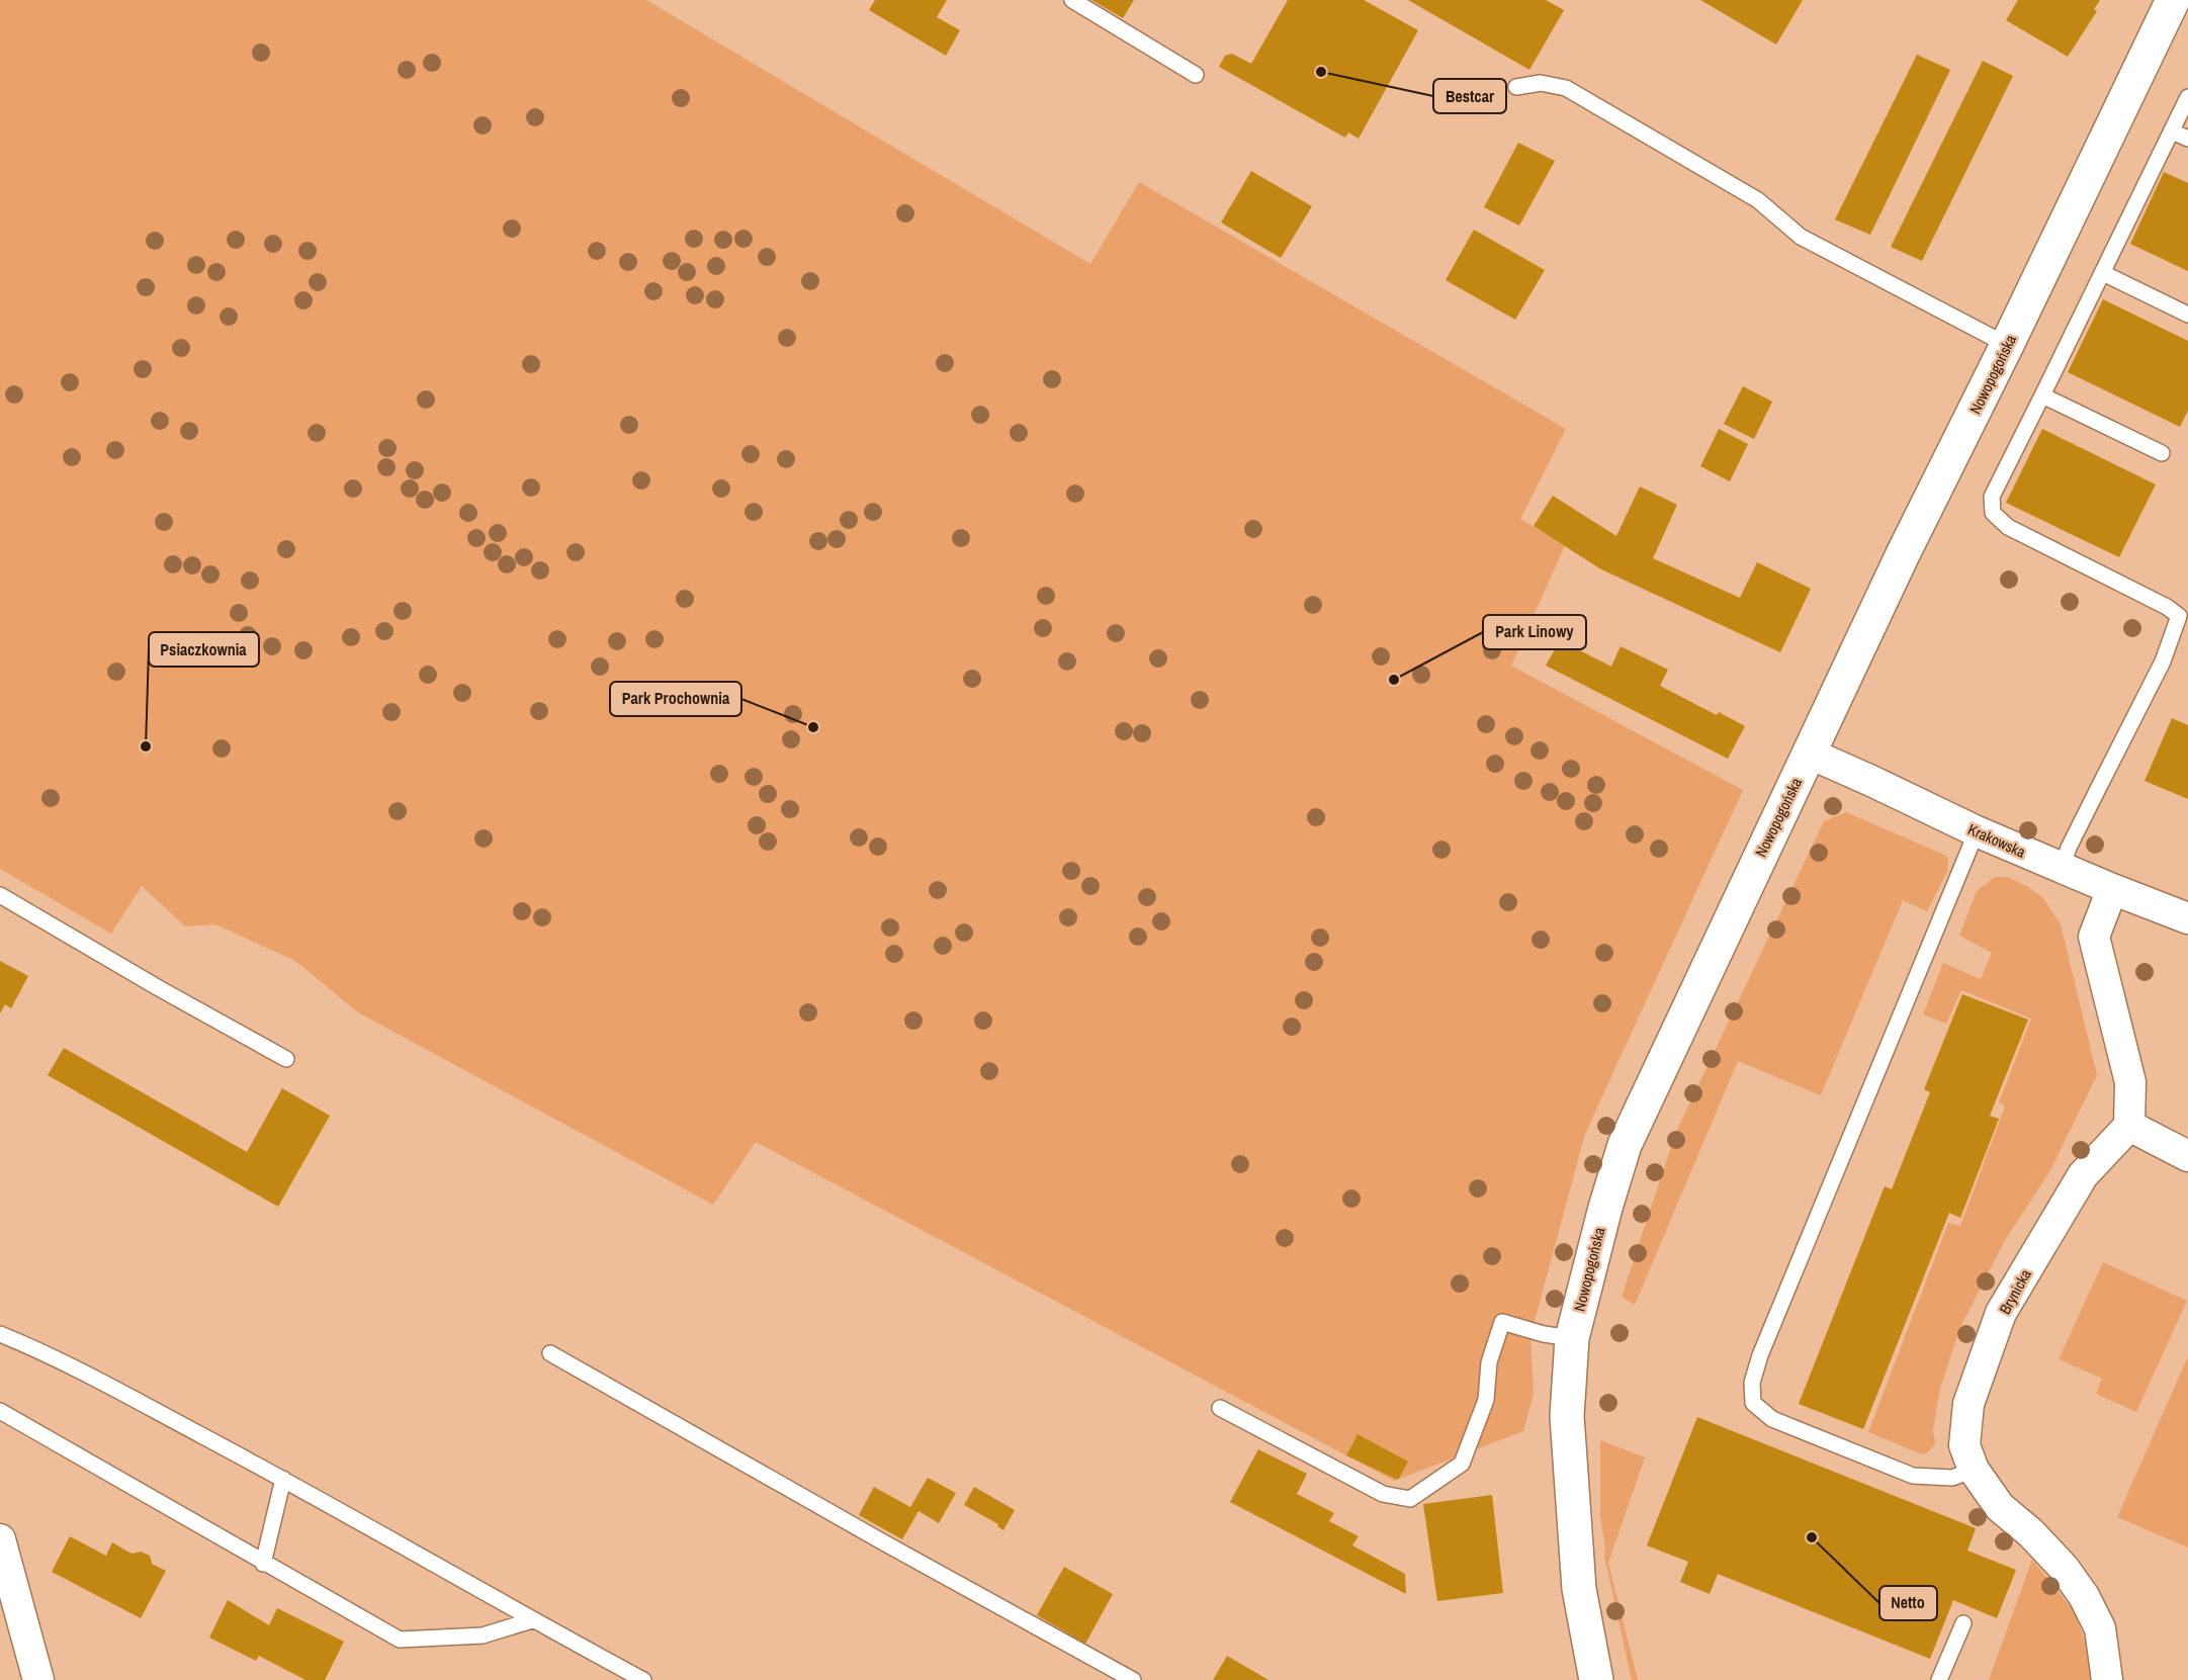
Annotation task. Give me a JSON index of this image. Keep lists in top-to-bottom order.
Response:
{
  "streets": {
    "street": ["Nowopogońska", "Krakowska", "Brynicka"]
  },
  "crossings": [
    ["Nowopogońska", "Krakowska"]
  ],
  "places": [
    "Bestcar",
    "Park Linowy",
    "Park Prochownia",
    "Psiaczkownia",
    "Netto"
  ]
}
